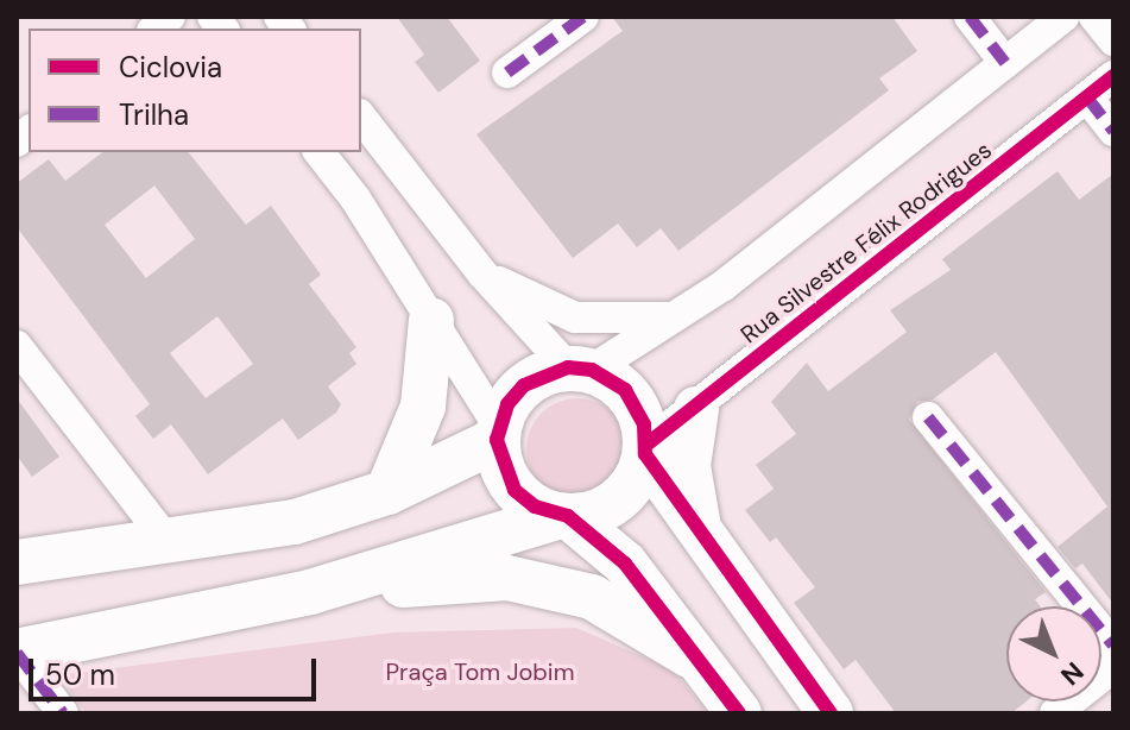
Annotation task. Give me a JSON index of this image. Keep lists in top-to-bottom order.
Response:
{
  "streets": {
    "street": ["Rua Silvestre Félix Rodrigues"]
  },
  "parks": ["Praça Tom Jobim"],
  "legend": ["Ciclovia", "Trilha"],
  "scale_bar": "50 m",
  "north": "bottom right"
}
